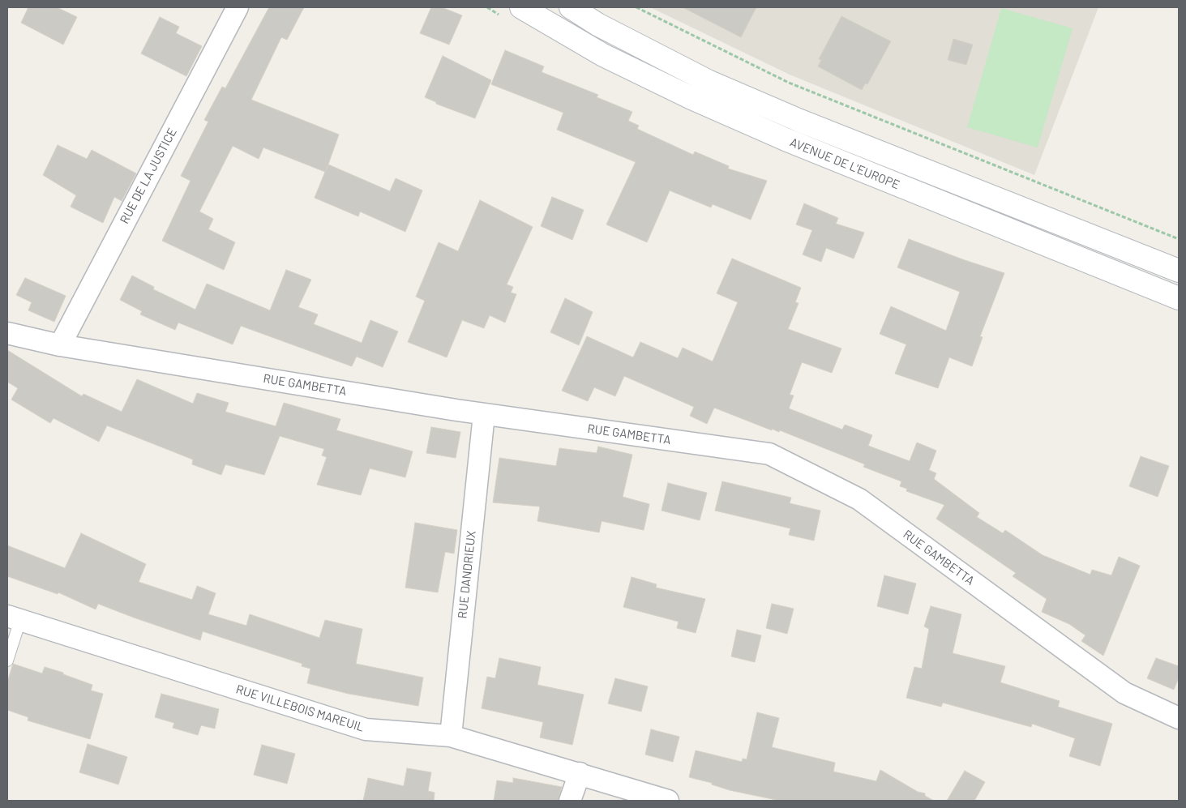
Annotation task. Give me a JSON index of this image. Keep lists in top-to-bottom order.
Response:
{
  "streets": {
    "main road": ["AVENUE DE L'EUROPE"],
    "street": [
      "RUE DE LA JUSTICE",
      "RUE GAMBETTA",
      "RUE DANDRIEUX",
      "RUE VILLEBOIS MAREUIL"
    ]
  },
  "crossings": [
    ["RUE DE LA JUSTICE", "RUE GAMBETTA"],
    ["RUE GAMBETTA", "RUE DANDRIEUX"],
    ["RUE DANDRIEUX", "RUE VILLEBOIS MAREUIL"]
  ]
}
